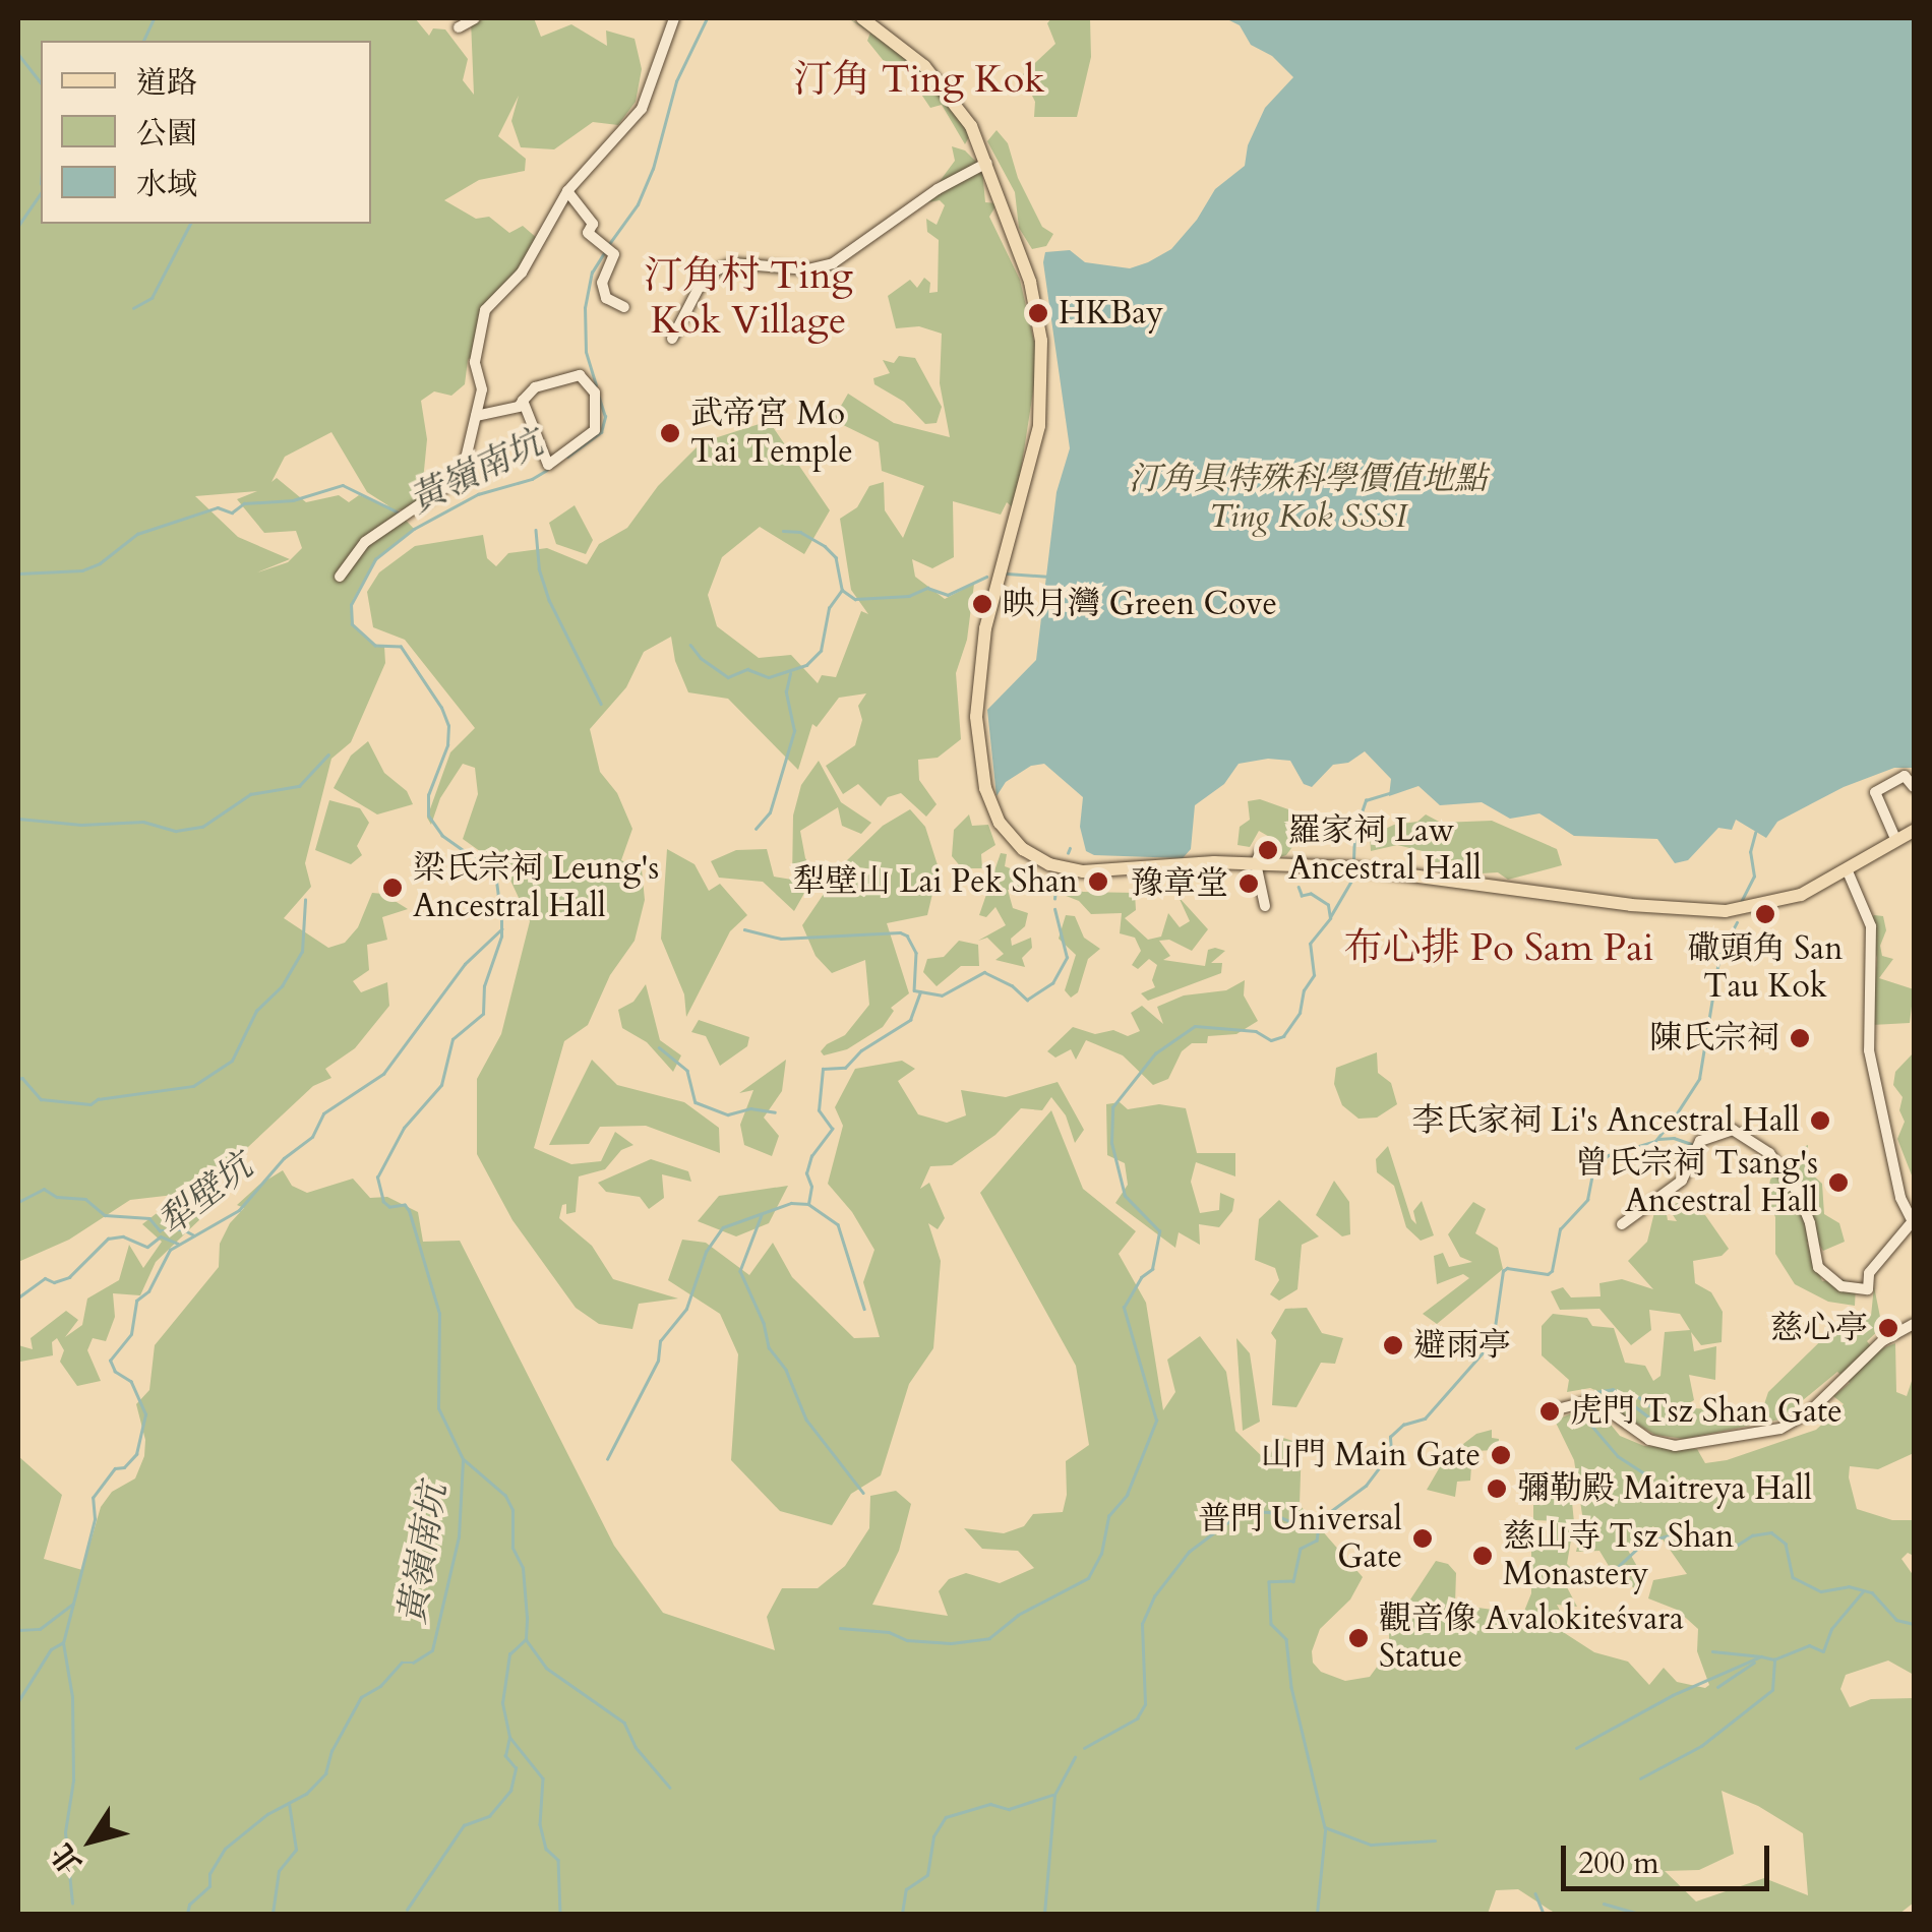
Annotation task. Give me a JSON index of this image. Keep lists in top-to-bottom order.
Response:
{
  "districts": ["汀角 Ting Kok", "汀角村 Ting Kok Village", "布心排 Po Sam Pai"],
  "water": ["黃嶺南坑", "犁壁坑"],
  "parks": ["汀角具特殊科學價值地點 Ting Kok SSSI"],
  "places": [
    "HKBay",
    "武帝宮 Mo Tai Temple",
    "映月灣 Green Cove",
    "羅家祠 Law Ancestral Hall",
    "犁壁山 Lai Pek Shan",
    "豫章堂",
    "梁氏宗祠 Leung's Ancestral Hall",
    "䃟頭角 San Tau Kok",
    "陳氏宗祠",
    "李氏家祠 Li's Ancestral Hall",
    "曾氏宗祠 Tsang's Ancestral Hall",
    "慈心亭",
    "避雨亭",
    "虎門 Tsz Shan Gate",
    "山門 Main Gate",
    "彌勒殿 Maitreya Hall",
    "普門 Universal Gate",
    "慈山寺 Tsz Shan Monastery",
    "觀音像 Avalokiteśvara Statue"
  ],
  "legend": ["道路", "公園", "水域"],
  "scale_bar": "200 m",
  "north": "bottom left"
}
